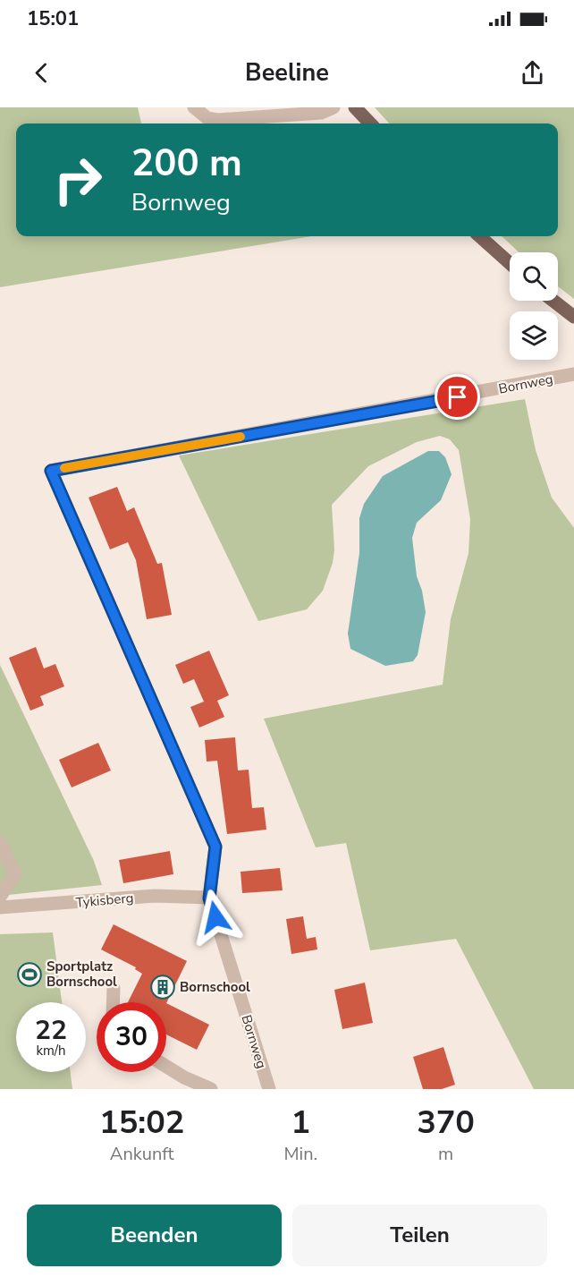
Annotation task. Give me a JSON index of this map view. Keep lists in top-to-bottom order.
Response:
{
  "streets": {
    "street": ["Bornweg", "Tykisberg"]
  },
  "crossings": [
    ["Bornweg", "Tykisberg"]
  ],
  "places": {
    "sports": ["Sportplatz Bornschool"],
    "building": ["Bornschool"]
  },
  "page": {
    "status": "15:01",
    "header": "Beeline",
    "turn": ["200 m", "Bornweg"],
    "speed": "22 km/h",
    "limit": "30",
    "eta": [
      "15:02",
      "Ankunft",
      "1",
      "Min.",
      "370",
      "m"
    ],
    "buttons": ["Beenden", "Teilen"]
  }
}
